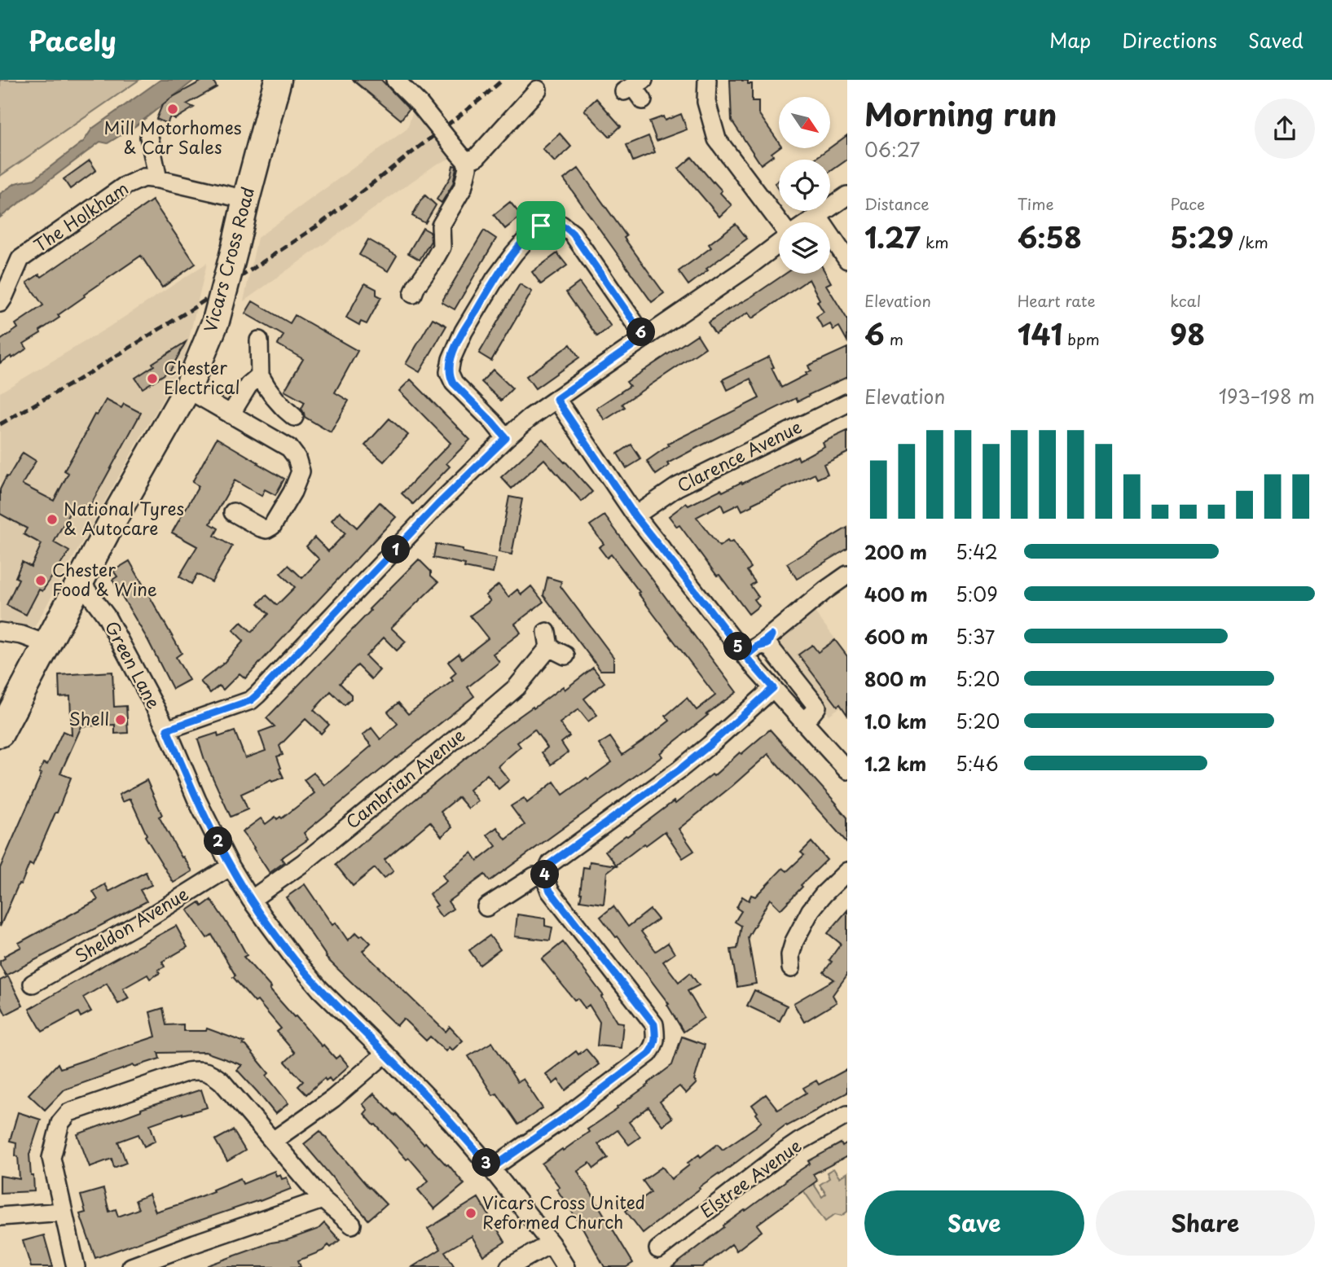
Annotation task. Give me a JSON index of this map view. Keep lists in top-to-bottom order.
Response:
{
  "streets": {
    "highway": ["Vicars Cross Road"],
    "street": [
      "The Holkham",
      "Clarence Avenue",
      "Green Lane",
      "Cambrian Avenue",
      "Sheldon Avenue",
      "Elstree Avenue"
    ]
  },
  "crossings": [
    ["The Holkham", "Vicars Cross Road"],
    ["Vicars Cross Road", "Green Lane"],
    ["Green Lane", "Cambrian Avenue"],
    ["Green Lane", "Sheldon Avenue"]
  ],
  "places": [
    "Mill Motorhomes & Car Sales",
    "Chester Electrical",
    "National Tyres & Autocare",
    "Chester Food & Wine",
    "Shell",
    "Vicars Cross United Reformed Church"
  ],
  "north": "bottom right",
  "page": {
    "header": "Pacely",
    "nav": ["Map", "Directions", "Saved"],
    "heading": ["Morning run", "06:27"],
    "stats": [
      ["Distance", "1.27 km"],
      ["Time", "6:58"],
      ["Pace", "5:29 /km"],
      ["Elevation", "6 m"],
      ["Heart rate", "141 bpm"],
      ["kcal", "98"]
    ],
    "pins": [
      "6",
      "1",
      "5",
      "2",
      "4",
      "3"
    ],
    "chart": ["Elevation", "193–198 m"],
    "list": [
      {
        "name": "200 m",
        "note": "5:42"
      },
      {
        "name": "400 m",
        "note": "5:09"
      },
      {
        "name": "600 m",
        "note": "5:37"
      },
      {
        "name": "800 m",
        "note": "5:20"
      },
      {
        "name": "1.0 km",
        "note": "5:20"
      },
      {
        "name": "1.2 km",
        "note": "5:46"
      }
    ],
    "buttons": ["Save", "Share"]
  }
}
